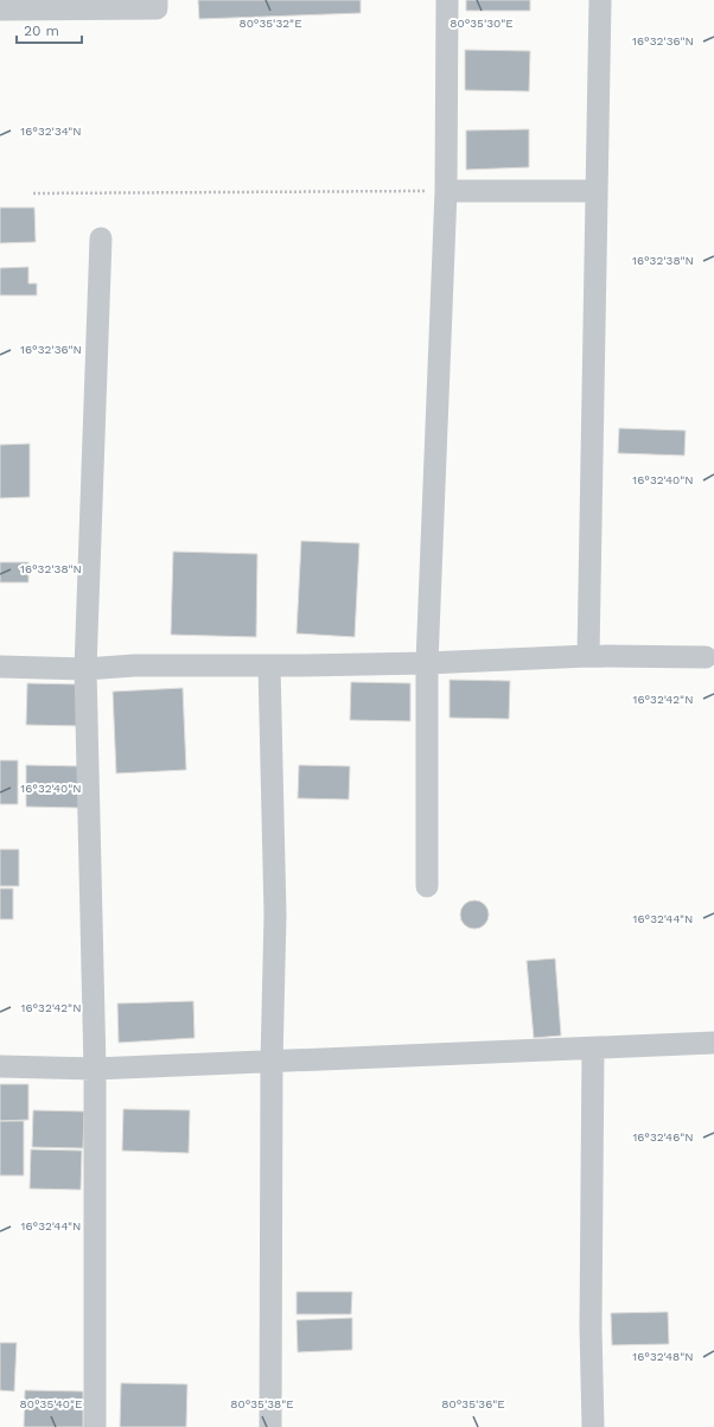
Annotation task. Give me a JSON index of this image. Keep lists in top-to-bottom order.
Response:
{
  "scale_bar": "20 m",
  "coordinates": [
    "80°35'32\"E",
    "80°35'30\"E",
    "16°32'36\"N",
    "16°32'34\"N",
    "16°32'38\"N",
    "16°32'40\"N",
    "16°32'42\"N",
    "16°32'44\"N",
    "16°32'46\"N",
    "16°32'48\"N",
    "80°35'40\"E",
    "80°35'38\"E",
    "80°35'36\"E"
  ]
}
